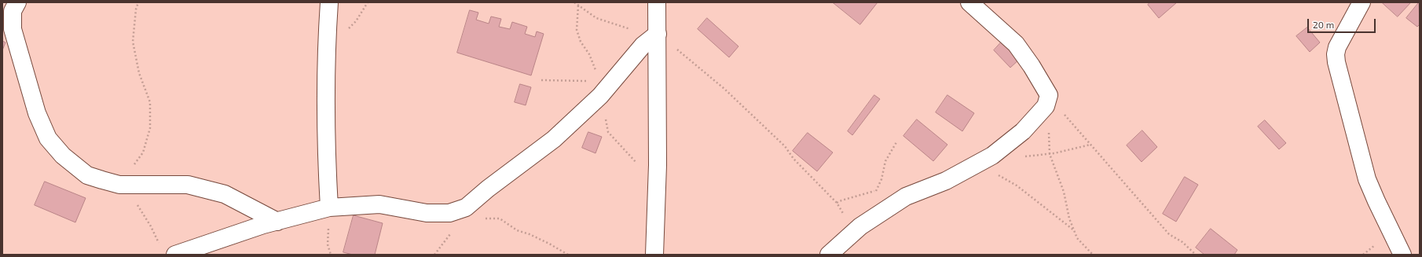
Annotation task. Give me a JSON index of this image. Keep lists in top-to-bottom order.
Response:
{
  "scale_bar": "20 m"
}
